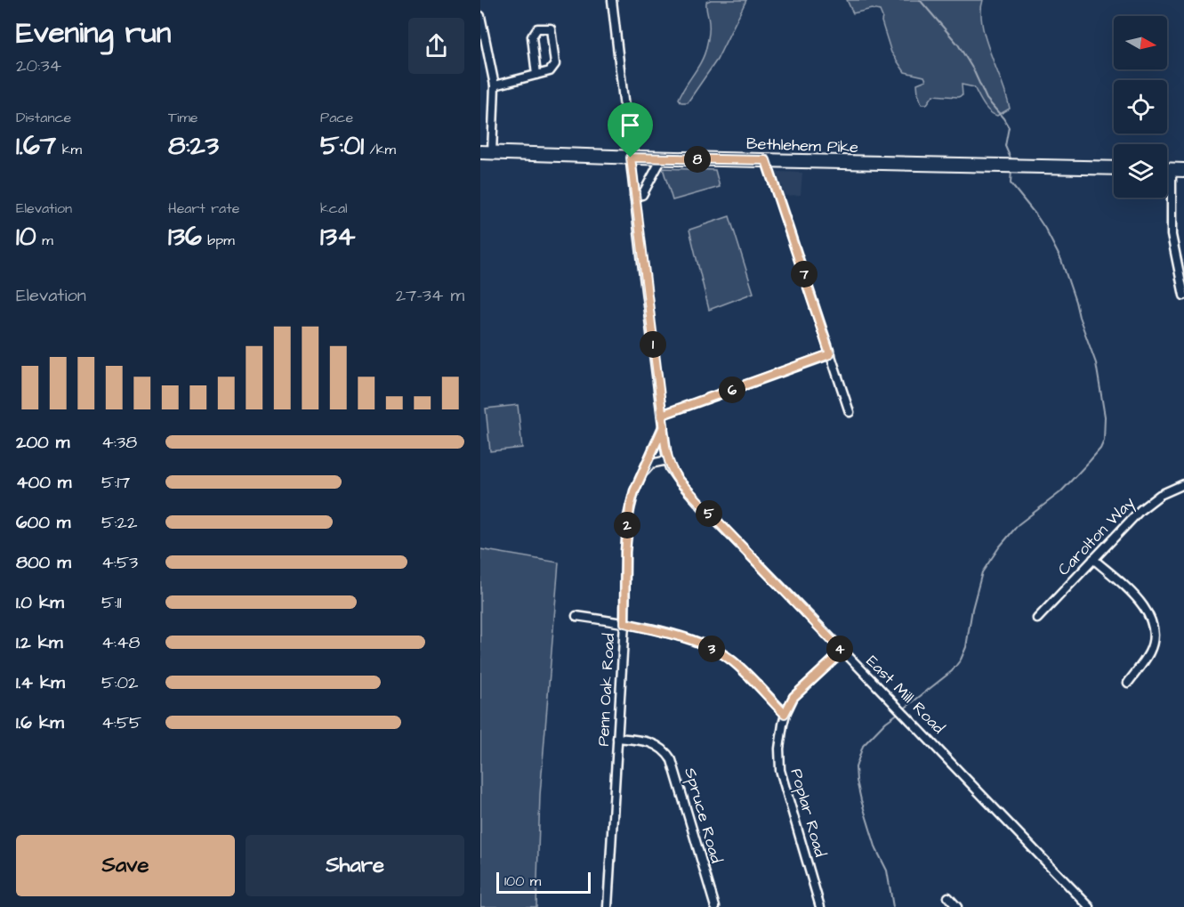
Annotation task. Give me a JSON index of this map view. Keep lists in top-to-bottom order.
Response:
{
  "streets": {
    "main road": ["Bethlehem Pike"],
    "street": [
      "Carolton Way",
      "Penn Oak Road",
      "East Mill Road",
      "Poplar Road",
      "Spruce Road"
    ]
  },
  "crossings": [
    ["Bethlehem Pike", "East Mill Road"],
    ["Penn Oak Road", "East Mill Road"],
    ["Penn Oak Road", "Spruce Road"],
    ["East Mill Road", "Poplar Road"]
  ],
  "scale_bar": "100 m",
  "north": "right",
  "page": {
    "heading": ["Evening run", "20:34"],
    "stats": [
      ["Distance", "1.67 km"],
      ["Time", "8:23"],
      ["Pace", "5:01 /km"],
      ["Elevation", "10 m"],
      ["Heart rate", "136 bpm"],
      ["kcal", "134"]
    ],
    "pins": [
      "8",
      "7",
      "1",
      "6",
      "5",
      "2",
      "3",
      "4"
    ],
    "chart": ["Elevation", "27–34 m"],
    "list": [
      {
        "name": "200 m",
        "note": "4:38"
      },
      {
        "name": "400 m",
        "note": "5:17"
      },
      {
        "name": "600 m",
        "note": "5:22"
      },
      {
        "name": "800 m",
        "note": "4:53"
      },
      {
        "name": "1.0 km",
        "note": "5:11"
      },
      {
        "name": "1.2 km",
        "note": "4:48"
      },
      {
        "name": "1.4 km",
        "note": "5:02"
      },
      {
        "name": "1.6 km",
        "note": "4:55"
      }
    ],
    "buttons": ["Save", "Share"],
    "scale": "100 m"
  }
}
